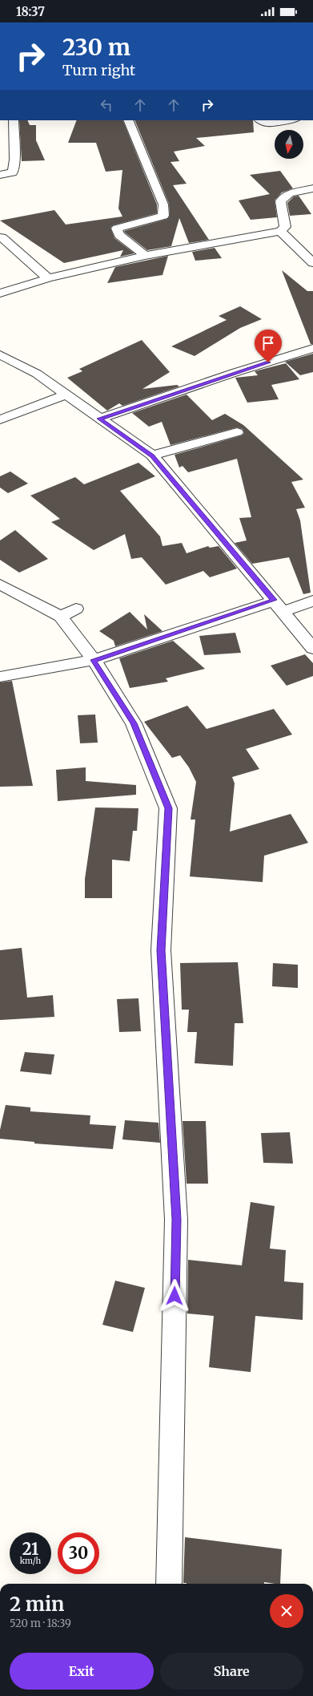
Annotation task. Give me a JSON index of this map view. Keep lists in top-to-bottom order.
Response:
{
  "north": "bottom",
  "page": {
    "status": "18:37",
    "turn": ["230 m", "Turn right"],
    "speed": "21 km/h",
    "limit": "30",
    "heading": ["2 min", "520 m · 18:39"],
    "buttons": ["Exit", "Share"]
  }
}
